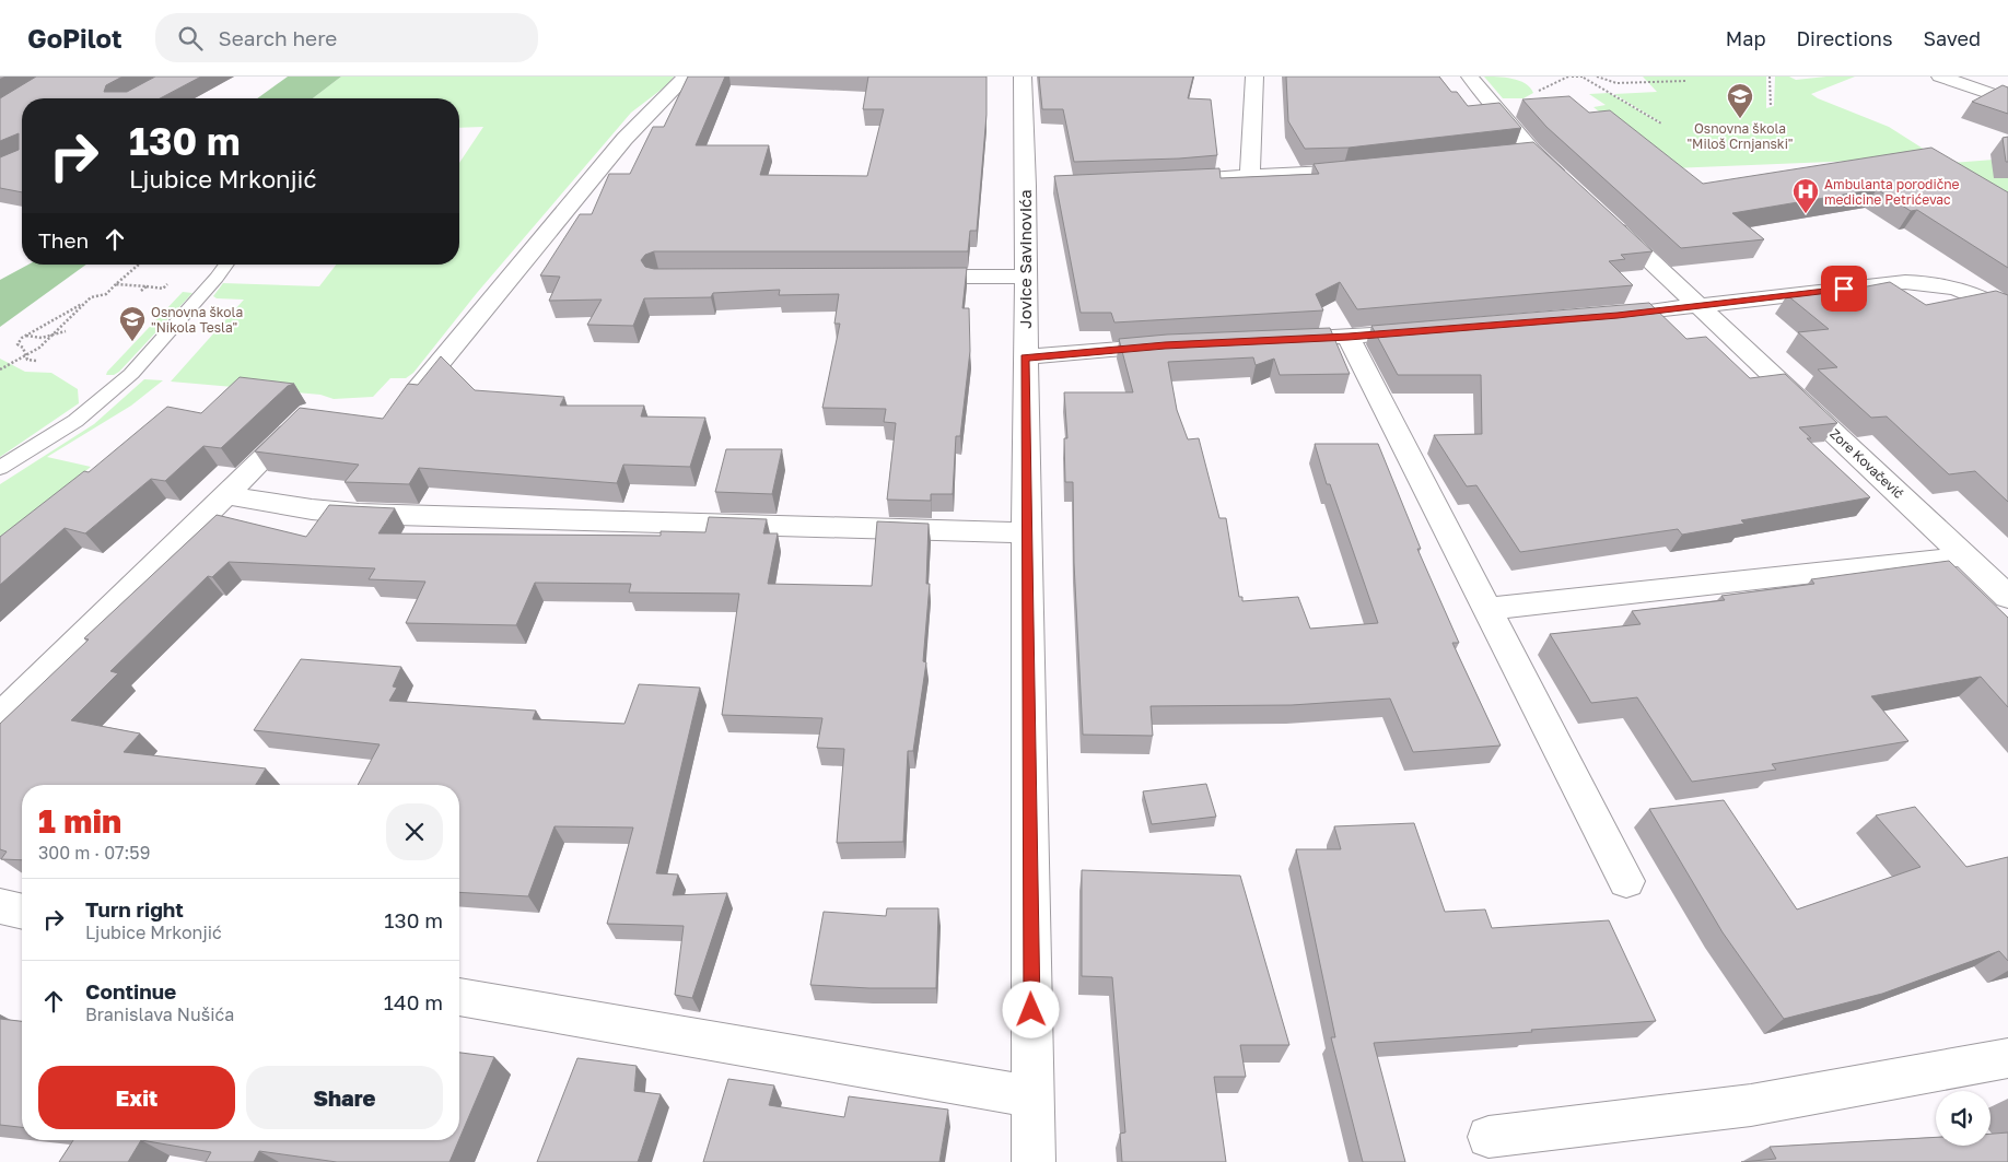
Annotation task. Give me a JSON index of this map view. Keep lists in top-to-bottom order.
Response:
{
  "streets": {
    "street": ["Jovice Savinovića", "Zore Kovačević"]
  },
  "places": {
    "school or university": ["Osnovna škola \"Miloš Crnjanski\"", "Osnovna škola \"Nikola Tesla\""],
    "hospital": ["Ambulanta porodične medicine Petrićevac"]
  },
  "page": {
    "header": "GoPilot",
    "search": "Search here",
    "nav": ["Map", "Directions", "Saved"],
    "turn": ["130 m", "Ljubice Mrkonjić"],
    "then": "Then",
    "heading": ["1 min", "300 m · 07:59"],
    "list": [
      {
        "name": "Turn right",
        "note": "Ljubice Mrkonjić",
        "value": "130 m"
      },
      {
        "name": "Continue",
        "note": "Branislava Nušića",
        "value": "140 m"
      }
    ],
    "buttons": ["Exit", "Share"]
  }
}
